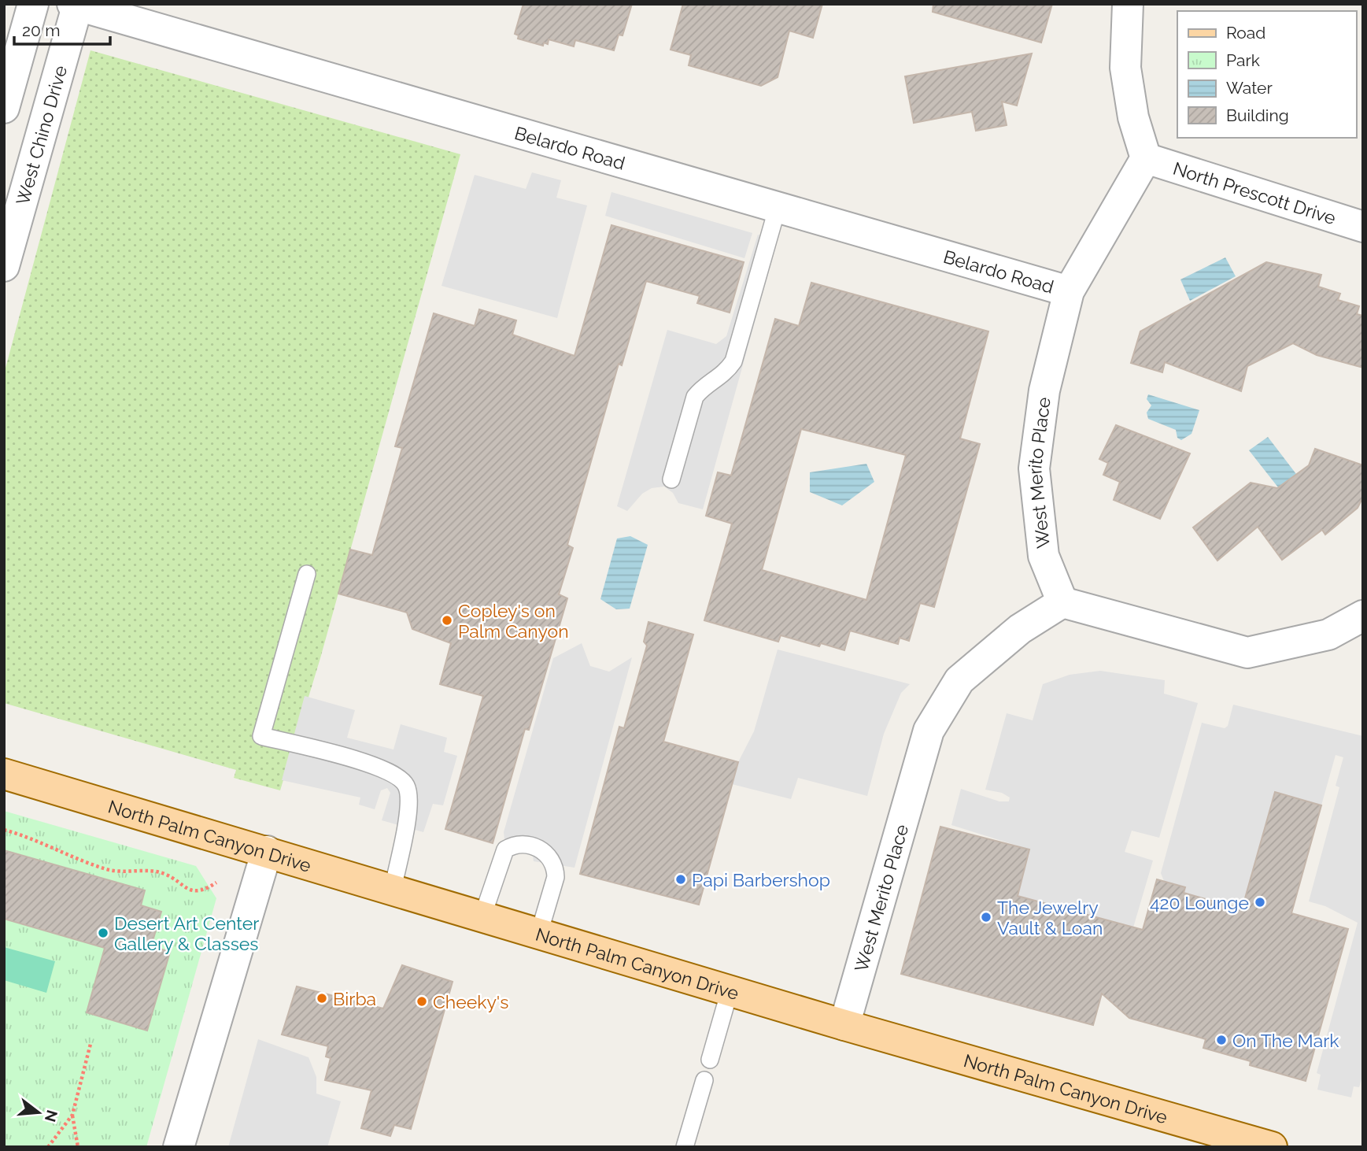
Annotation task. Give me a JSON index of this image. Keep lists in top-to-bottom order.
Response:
{
  "streets": {
    "main road": ["North Palm Canyon Drive"],
    "street": [
      "West Chino Drive",
      "Belardo Road",
      "North Prescott Drive",
      "West Merito Place"
    ]
  },
  "crossings": [
    ["West Chino Drive", "Belardo Road"],
    ["Belardo Road", "West Merito Place"],
    ["North Prescott Drive", "West Merito Place"],
    ["West Merito Place", "North Palm Canyon Drive"]
  ],
  "places": [
    "Copley's on Palm Canyon",
    "Papi Barbershop",
    "420 Lounge",
    "The Jewelry Vault & Loan",
    "Desert Art Center Gallery & Classes",
    "Birba",
    "Cheeky's",
    "On The Mark"
  ],
  "legend": [
    "Road",
    "Park",
    "Water",
    "Building"
  ],
  "scale_bar": "20 m",
  "north": "right"
}
